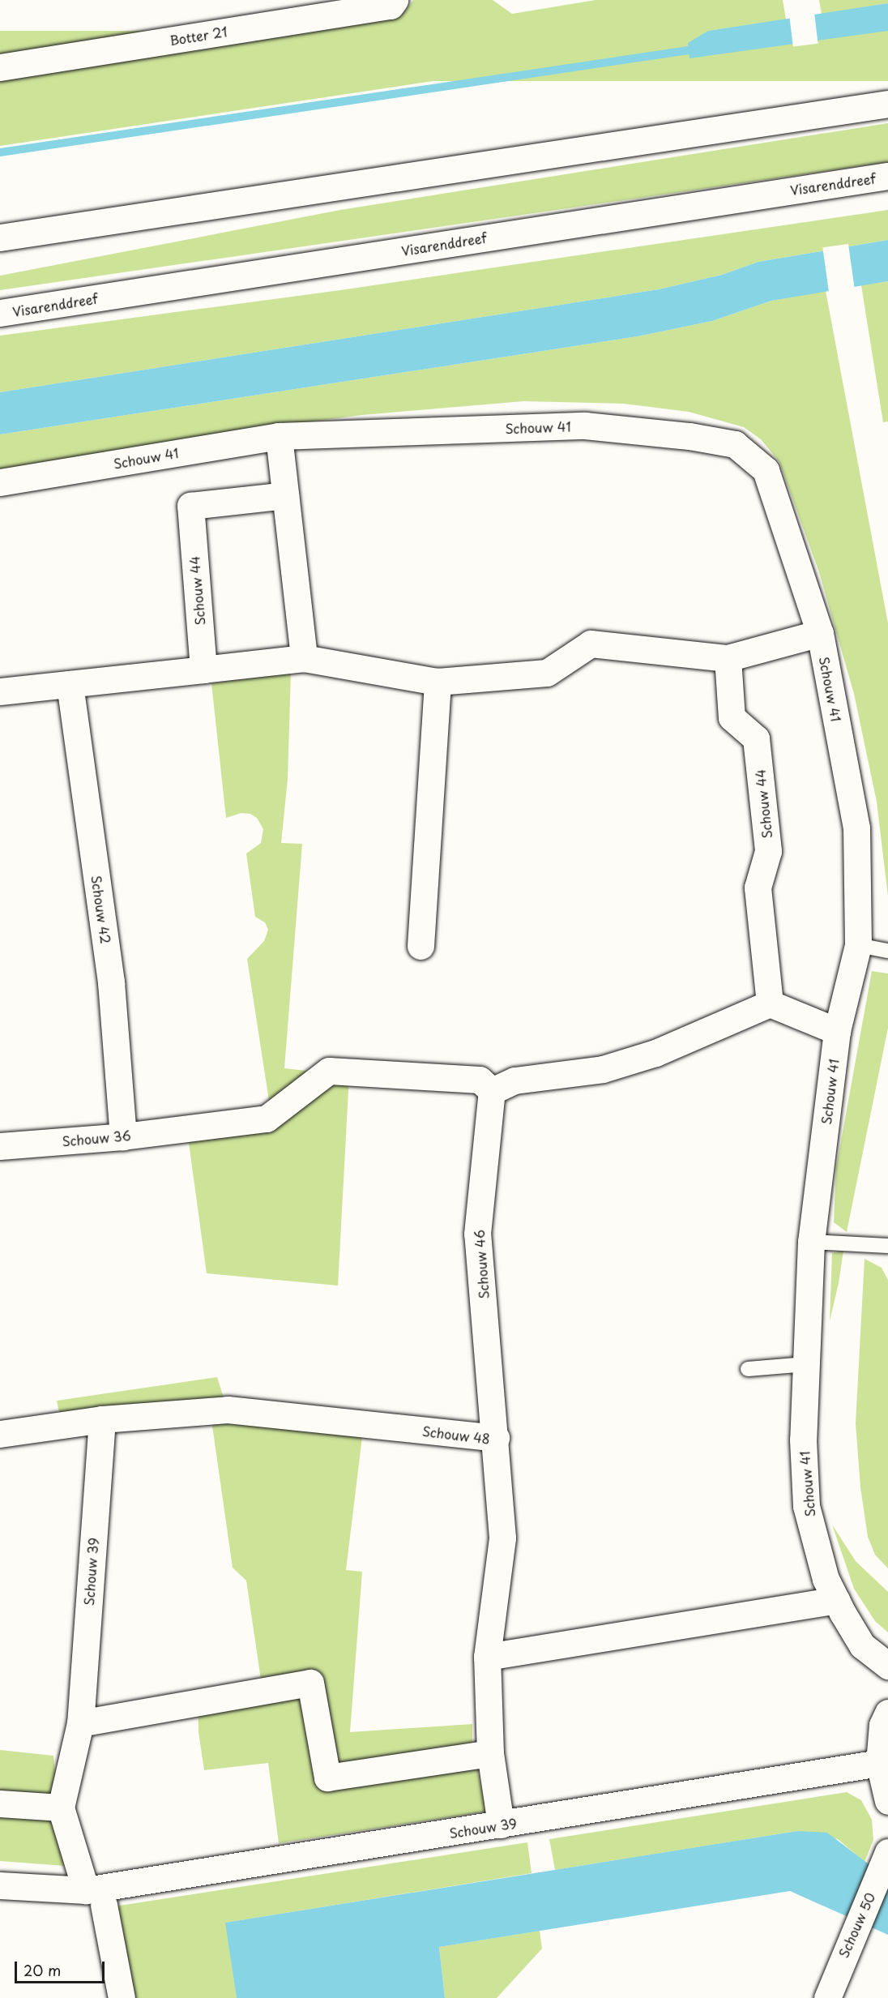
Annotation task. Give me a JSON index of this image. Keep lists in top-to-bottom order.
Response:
{
  "streets": {
    "street": [
      "Botter 21",
      "Visarenddreef",
      "Schouw 41",
      "Schouw 44",
      "Schouw 42",
      "Schouw 36",
      "Schouw 46",
      "Schouw 48",
      "Schouw 39",
      "Schouw 50"
    ]
  },
  "crossings": [
    ["Schouw 42", "Schouw 36"],
    ["Schouw 36", "Schouw 46"],
    ["Schouw 46", "Schouw 48"],
    ["Schouw 48", "Schouw 39"]
  ],
  "scale_bar": "20 m"
}
